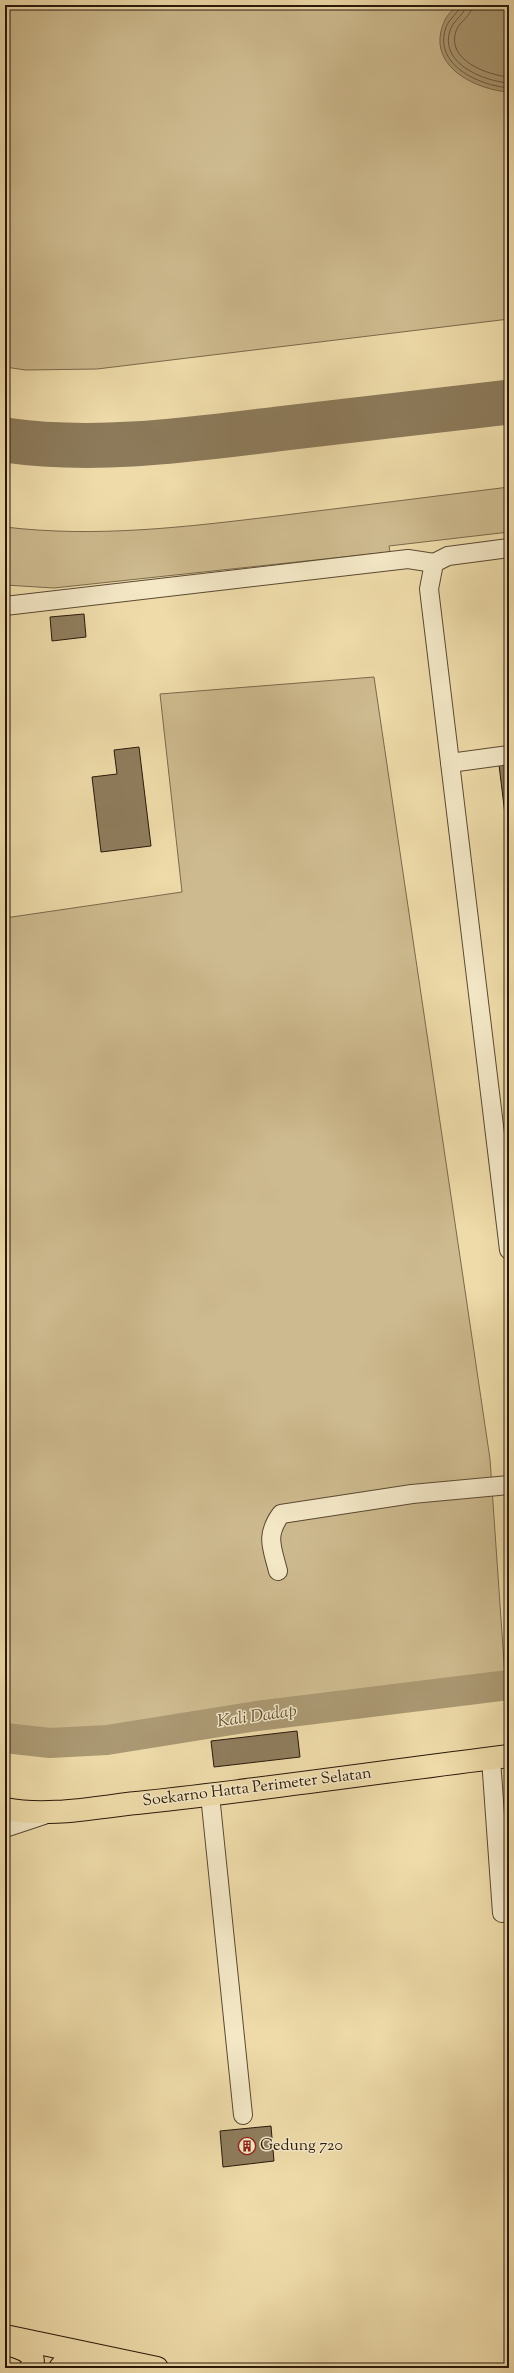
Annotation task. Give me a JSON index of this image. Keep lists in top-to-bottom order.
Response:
{
  "streets": {
    "main road": ["Soekarno Hatta Perimeter Selatan"]
  },
  "water": ["Kali Dadap"],
  "places": {
    "building": ["Gedung 720"]
  }
}
